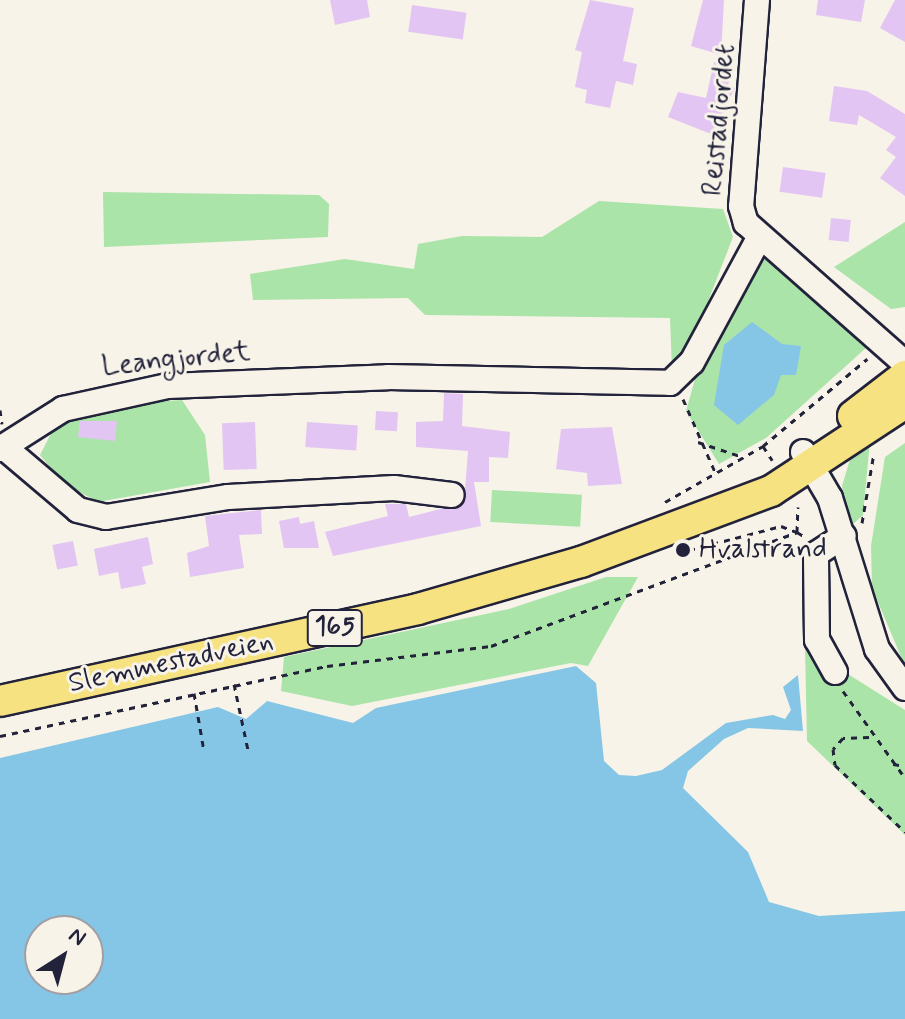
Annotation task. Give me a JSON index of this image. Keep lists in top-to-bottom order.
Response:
{
  "streets": {
    "main road": ["165", "Slemmestadveien"],
    "street": ["Reistadjordet", "Leangjordet"]
  },
  "places": ["Hvalstrand"],
  "north": "top right"
}
